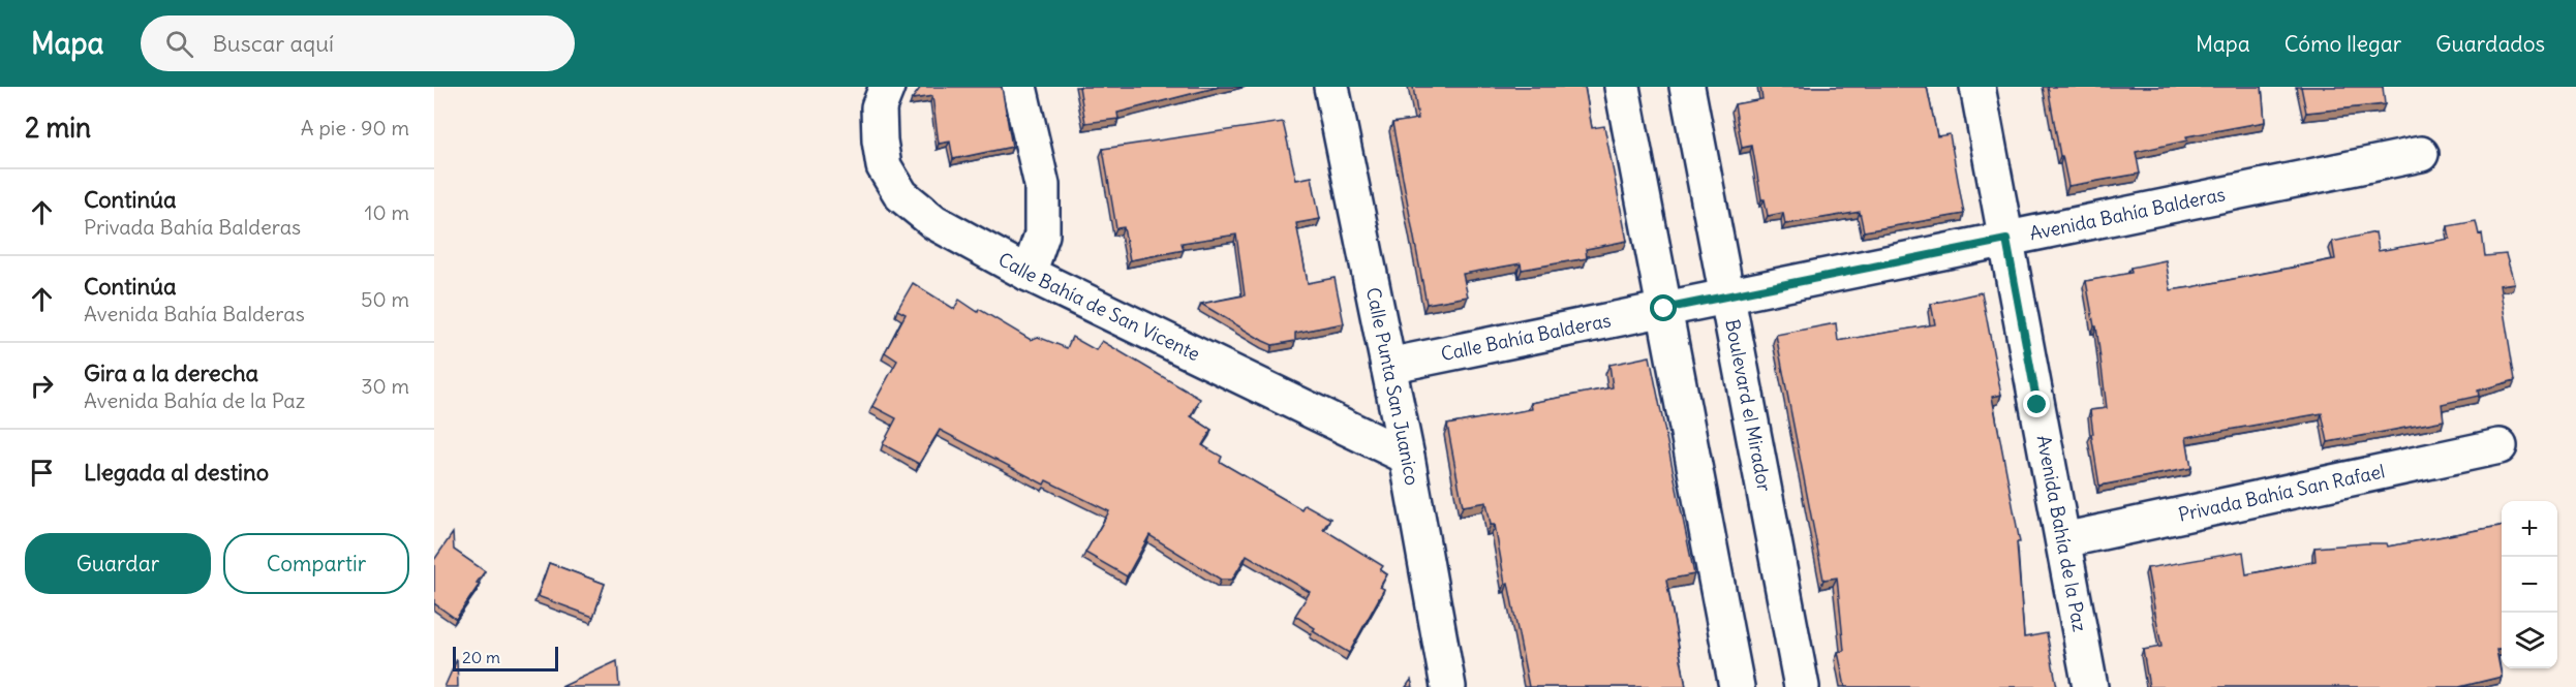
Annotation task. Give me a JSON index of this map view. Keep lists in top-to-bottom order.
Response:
{
  "streets": {
    "street": [
      "Avenida Bahía Balderas",
      "Calle Bahía de San Vicente",
      "Calle Bahía Balderas",
      "Calle Punta San Juanico",
      "Boulevard el Mirador",
      "Privada Bahía San Rafael",
      "Avenida Bahía de la Paz"
    ]
  },
  "crossings": [
    ["Avenida Bahía Balderas", "Calle Bahía Balderas"],
    ["Avenida Bahía Balderas", "Boulevard el Mirador"],
    ["Avenida Bahía Balderas", "Avenida Bahía de la Paz"],
    ["Calle Bahía de San Vicente", "Calle Punta San Juanico"],
    ["Calle Bahía Balderas", "Calle Punta San Juanico"],
    ["Privada Bahía San Rafael", "Avenida Bahía de la Paz"]
  ],
  "scale_bar": "20 m",
  "page": {
    "header": "Mapa",
    "search": "Buscar aquí",
    "nav": ["Mapa", "Cómo llegar", "Guardados"],
    "heading": ["2 min", "A pie · 90 m"],
    "list": [
      ["Continúa", "Privada Bahía Balderas", "10 m"],
      ["Continúa", "Avenida Bahía Balderas", "50 m"],
      ["Gira a la derecha", "Avenida Bahía de la Paz", "30 m"],
      "Llegada al destino"
    ],
    "map_buttons": ["+", "−"],
    "buttons": ["Guardar", "Compartir"],
    "scale": "20 m"
  }
}
